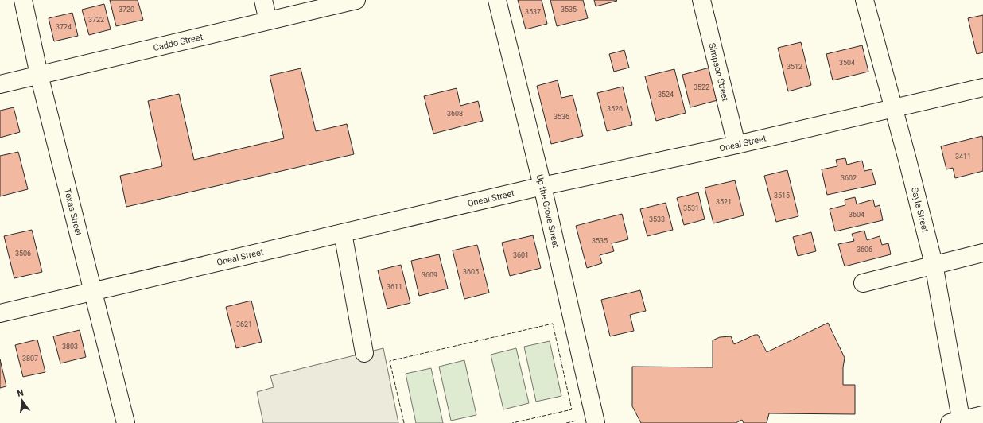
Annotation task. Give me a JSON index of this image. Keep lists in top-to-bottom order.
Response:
{
  "streets": {
    "street": [
      "Caddo Street",
      "Simpson Street",
      "Oneal Street",
      "Sayle Street",
      "Texas Street",
      "Up the Grove Street"
    ]
  },
  "crossings": [
    ["Caddo Street", "Texas Street"],
    ["Simpson Street", "Oneal Street"],
    ["Oneal Street", "Sayle Street"],
    ["Oneal Street", "Texas Street"],
    ["Oneal Street", "Up the Grove Street"]
  ],
  "house_numbers": [
    "3720",
    "3535",
    "3537",
    "3722",
    "3724",
    "3504",
    "3512",
    "3522",
    "3524",
    "3526",
    "3608",
    "3536",
    "3411",
    "3602",
    "3515",
    "3521",
    "3531",
    "3604",
    "3533",
    "3535",
    "3606",
    "3506",
    "3601",
    "3605",
    "3609",
    "3611",
    "3621",
    "3803",
    "3807"
  ],
  "north": "top"
}
